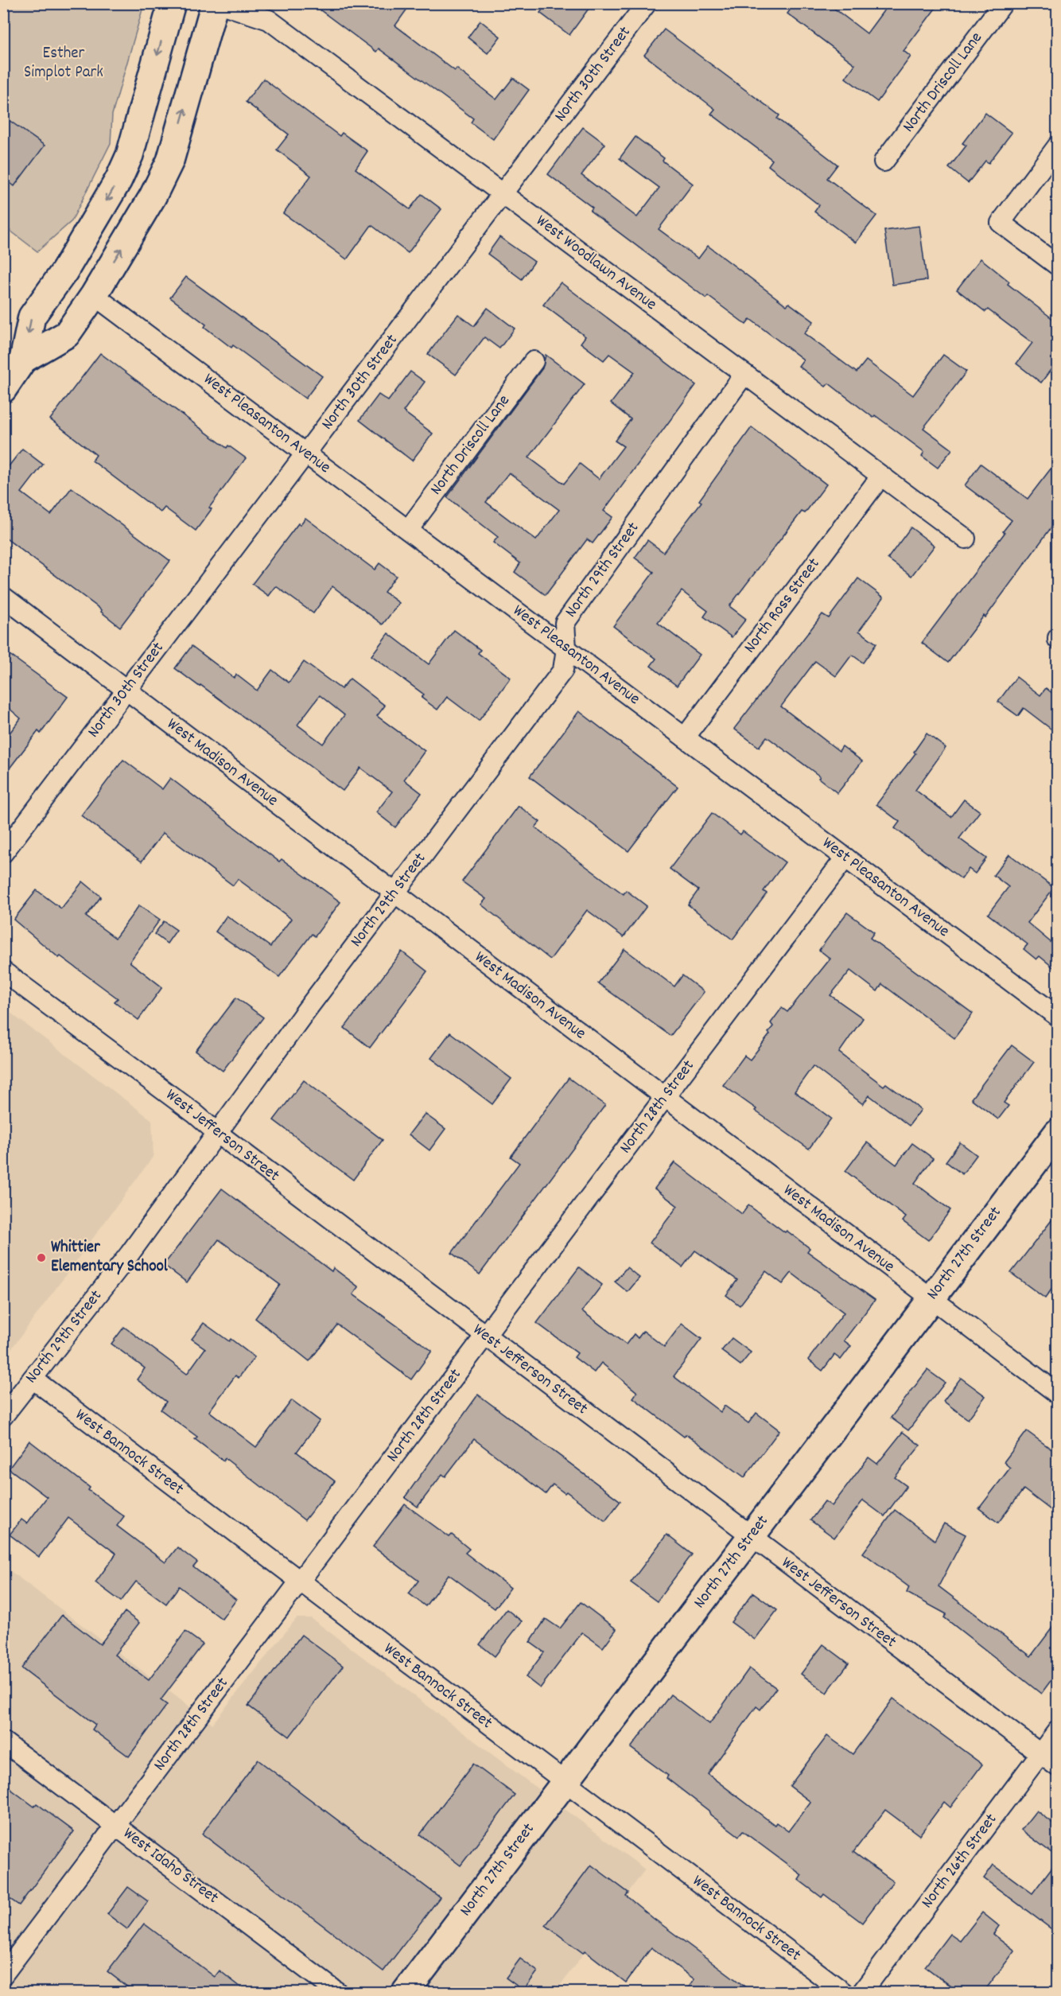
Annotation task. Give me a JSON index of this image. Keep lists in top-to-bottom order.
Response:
{
  "streets": {
    "street": [
      "North 30th Street",
      "North Driscoll Lane",
      "West Woodlawn Avenue",
      "West Pleasanton Avenue",
      "North 29th Street",
      "North Ross Street",
      "West Madison Avenue",
      "North 28th Street",
      "West Jefferson Street",
      "North 27th Street",
      "West Bannock Street",
      "North 26th Street",
      "West Idaho Street"
    ]
  },
  "crossings": [
    ["North 30th Street", "West Woodlawn Avenue"],
    ["North 30th Street", "West Pleasanton Avenue"],
    ["North 30th Street", "West Madison Avenue"],
    ["North Driscoll Lane", "West Pleasanton Avenue"],
    ["West Woodlawn Avenue", "North 29th Street"],
    ["West Woodlawn Avenue", "North Ross Street"],
    ["West Pleasanton Avenue", "North 29th Street"],
    ["West Pleasanton Avenue", "North Ross Street"],
    ["West Pleasanton Avenue", "North 28th Street"],
    ["North 29th Street", "West Madison Avenue"],
    ["North 29th Street", "West Jefferson Street"],
    ["North 29th Street", "West Bannock Street"],
    ["West Madison Avenue", "North 28th Street"],
    ["West Madison Avenue", "North 27th Street"],
    ["North 28th Street", "West Jefferson Street"],
    ["North 28th Street", "West Bannock Street"],
    ["North 28th Street", "West Idaho Street"],
    ["West Jefferson Street", "North 27th Street"],
    ["West Jefferson Street", "North 26th Street"],
    ["North 27th Street", "West Bannock Street"]
  ],
  "parks": ["Esther Simplot Park"],
  "places": ["Whittier Elementary School"]
}
